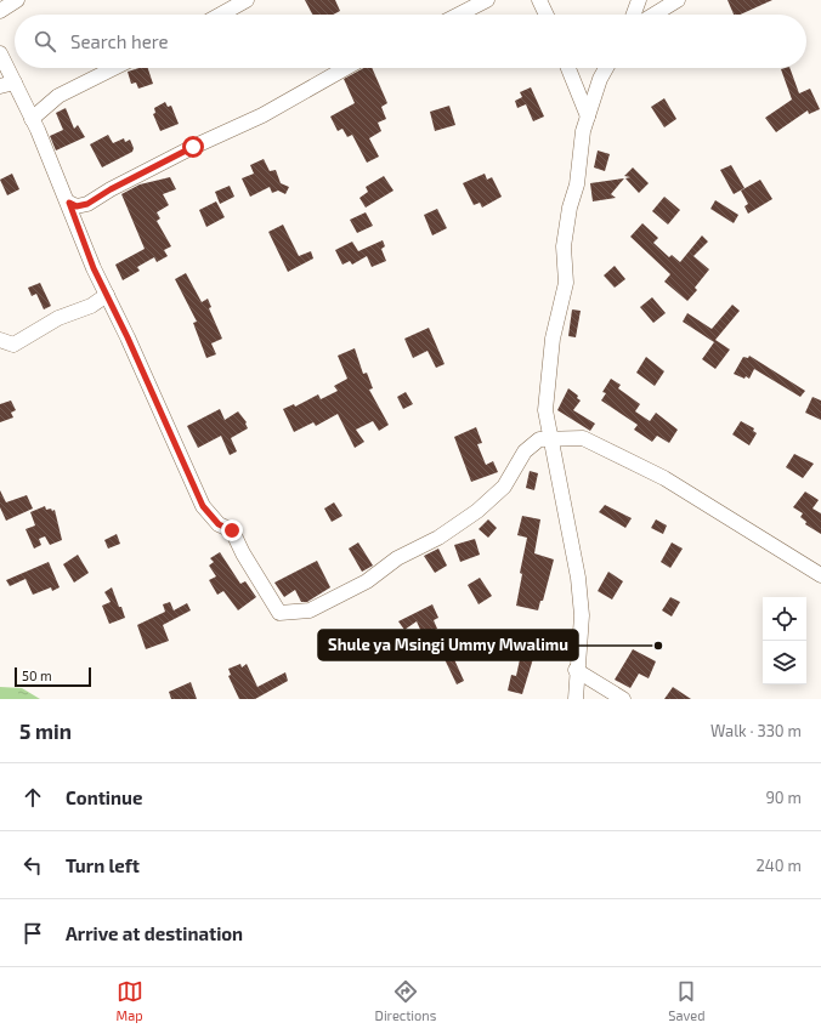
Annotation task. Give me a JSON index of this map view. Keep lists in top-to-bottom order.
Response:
{
  "places": ["Shule ya Msingi Ummy Mwalimu"],
  "scale_bar": "50 m",
  "page": {
    "search": "Search here",
    "scale": "50 m",
    "heading": ["5 min", "Walk · 330 m"],
    "list": [
      ["Continue", "90 m"],
      ["Turn left", "240 m"],
      "Arrive at destination"
    ],
    "nav": ["Map", "Directions", "Saved"]
  }
}
